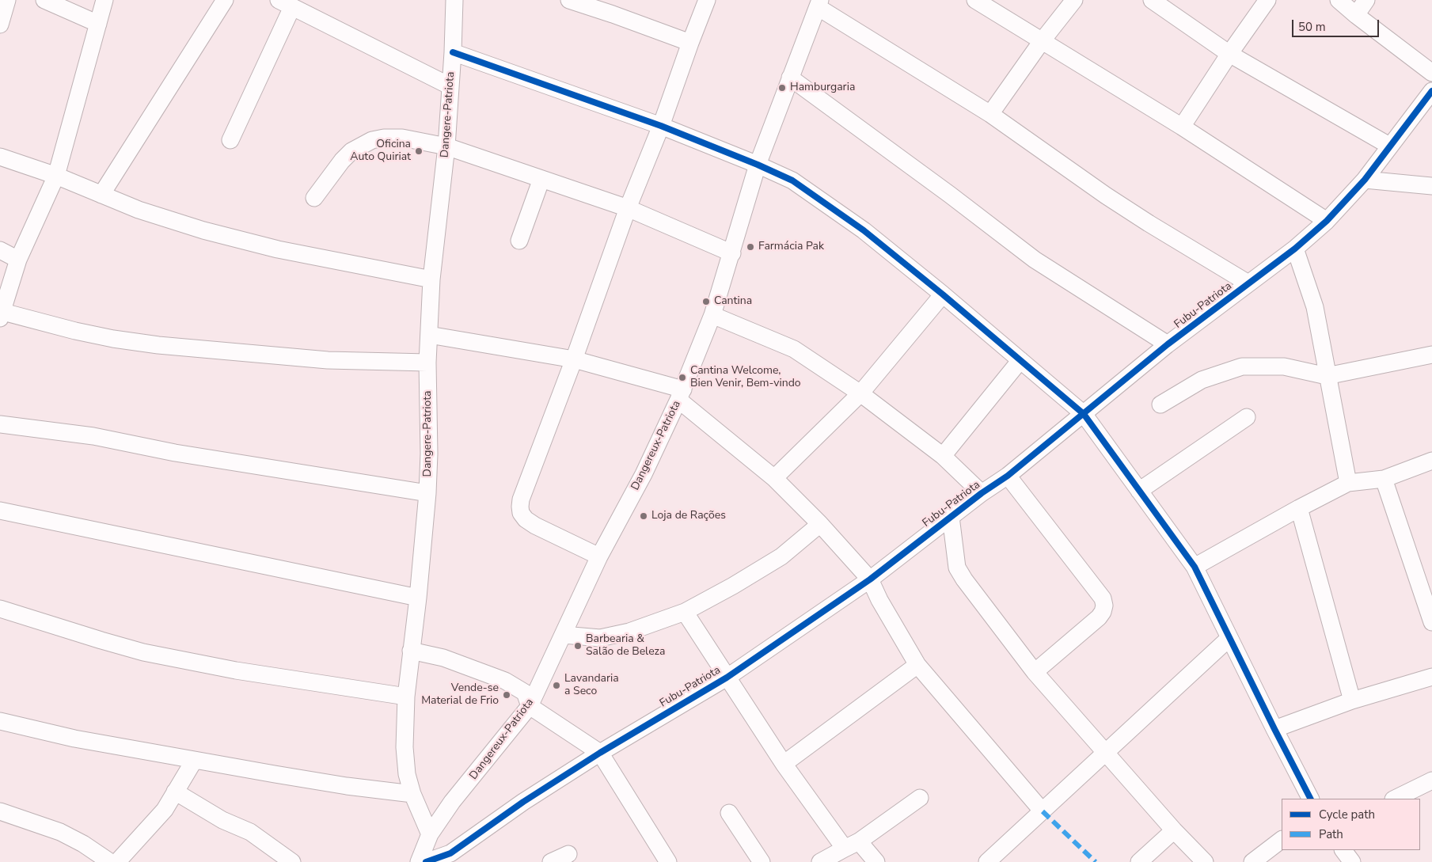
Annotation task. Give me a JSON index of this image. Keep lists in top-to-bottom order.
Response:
{
  "streets": {
    "street": ["Dangere-Patriota", "Fubu-Patriota", "Dangereux-Patriota"]
  },
  "crossings": [
    ["Dangere-Patriota", "Dangereux-Patriota"]
  ],
  "places": [
    "Hamburgaria",
    "Oficina Auto Quiriat",
    "Farmácia Pak",
    "Cantina",
    "Cantina Welcome, Bien Venir, Bem-vindo",
    "Loja de Rações",
    "Barbearia & Salão de Beleza",
    "Lavandaria a Seco",
    "Vende-se Material de Frio"
  ],
  "legend": ["Cycle path", "Path"],
  "scale_bar": "50 m"
}
